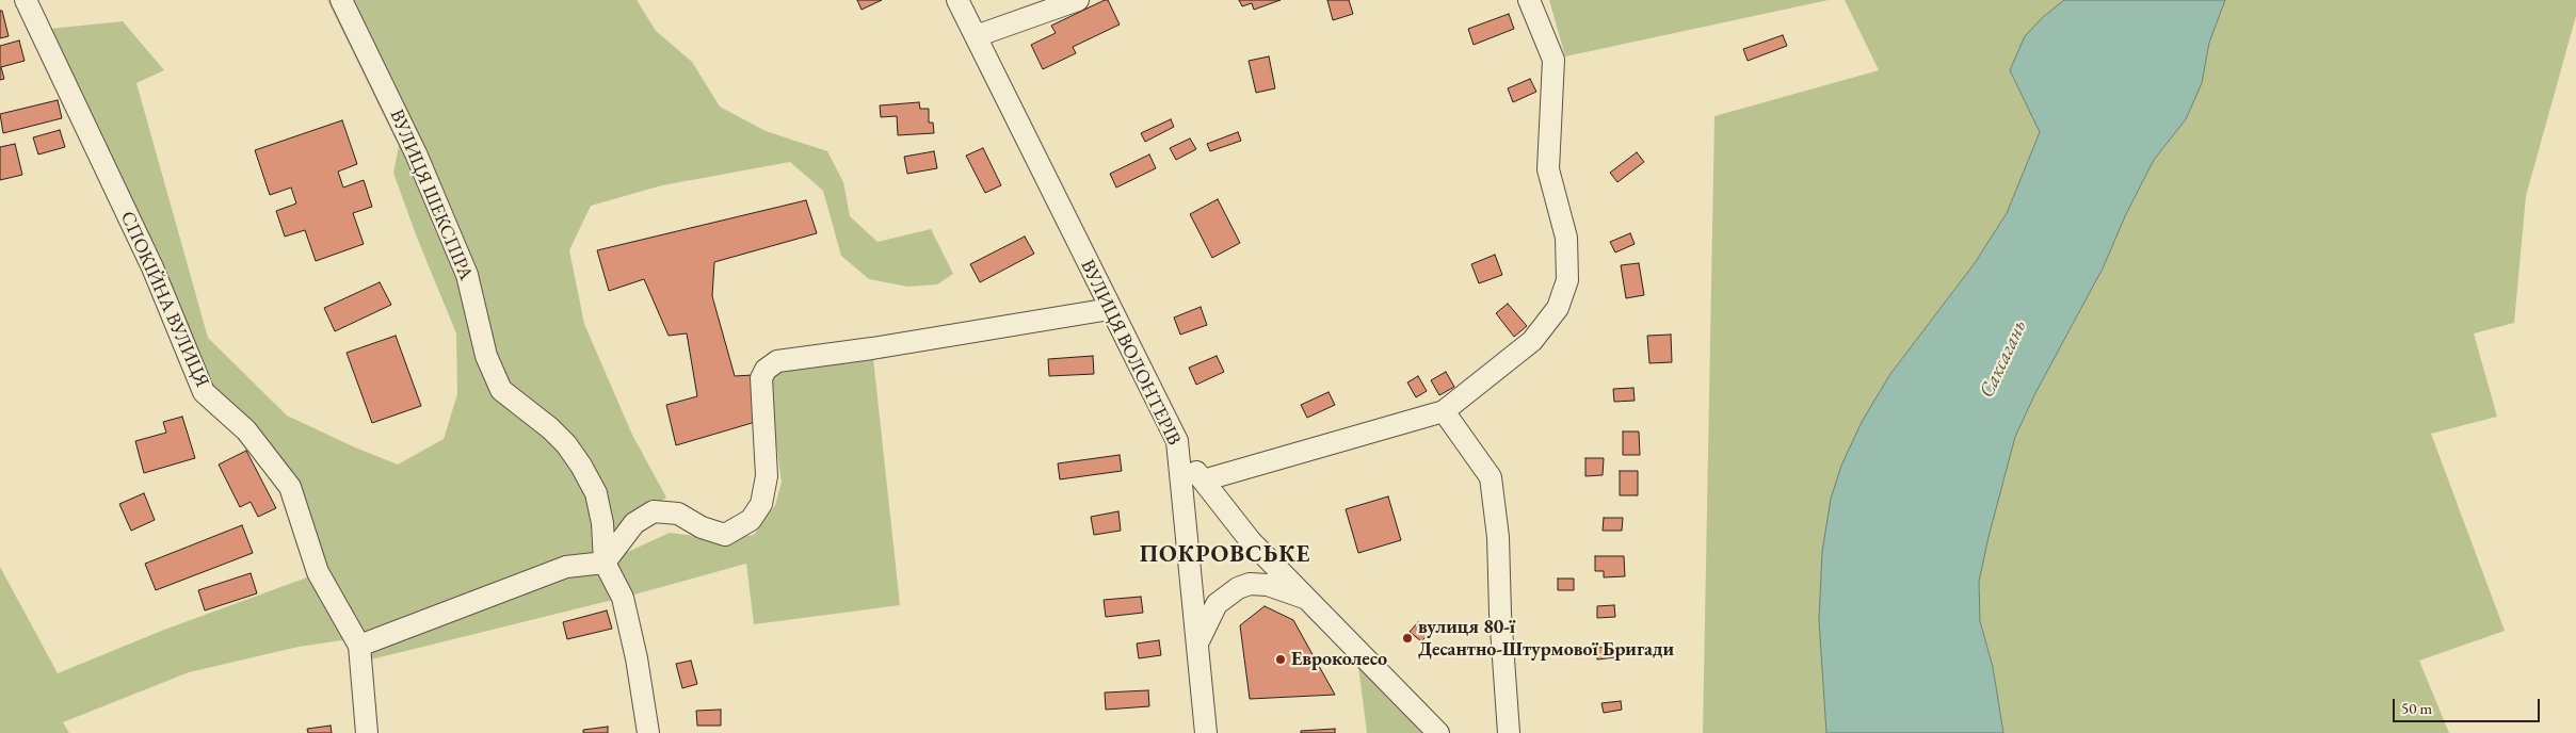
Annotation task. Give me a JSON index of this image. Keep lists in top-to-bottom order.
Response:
{
  "streets": {
    "street": ["ВУЛИЦЯ ШЕКСПІРА", "СПОКІЙНА ВУЛИЦЯ", "ВУЛИЦЯ ВОЛОНТЕРІВ"]
  },
  "districts": ["ПОКРОВСЬКЕ"],
  "water": ["Саксагань"],
  "places": ["вулиця 80-ї Десантно-Штурмової Бригади", "Евроколесо"],
  "scale_bar": "50 m"
}
